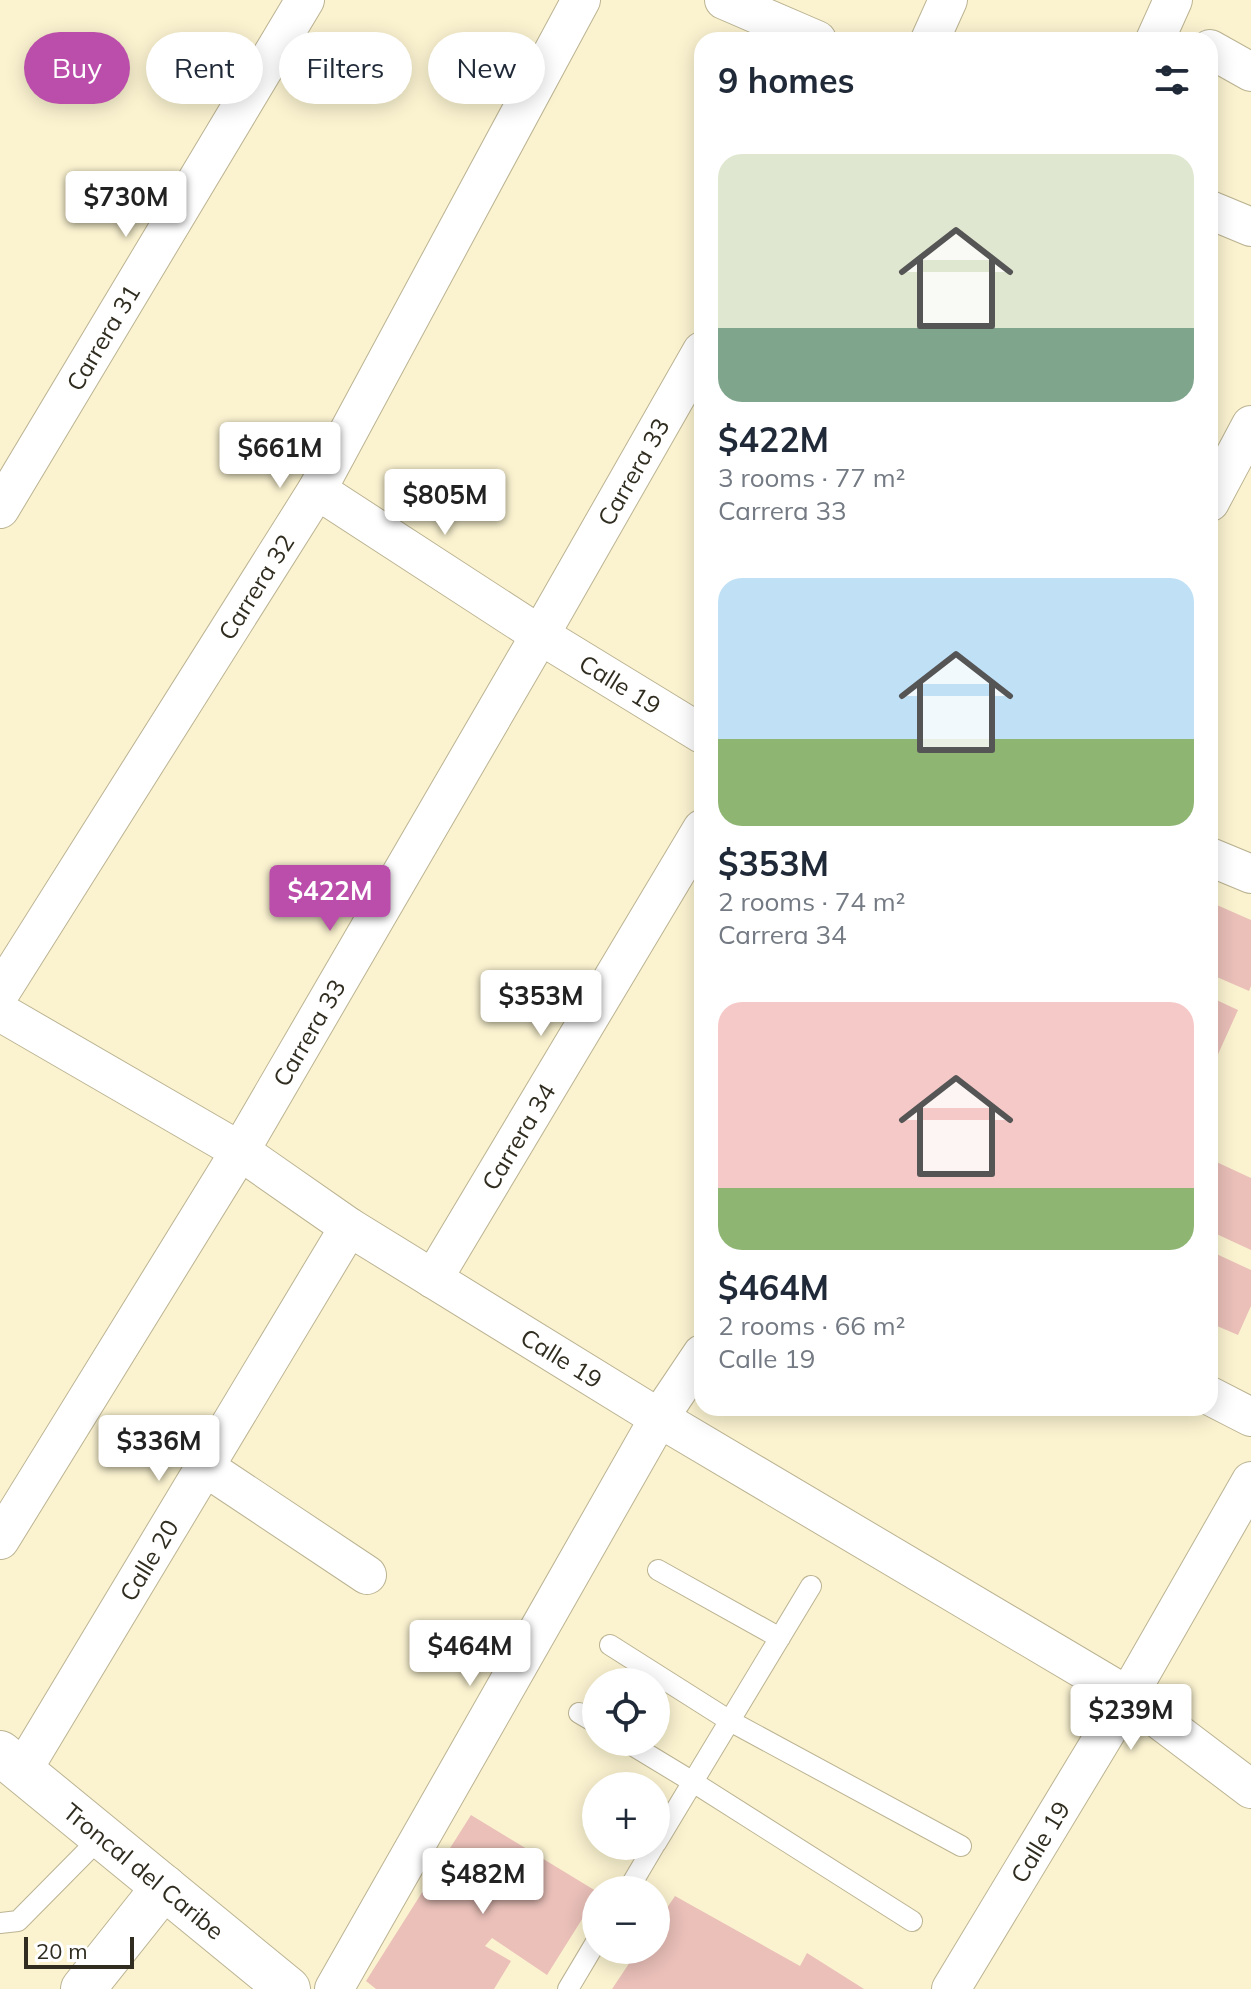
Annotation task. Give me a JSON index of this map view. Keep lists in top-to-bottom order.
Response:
{
  "streets": {
    "main road": ["Troncal del Caribe"],
    "street": [
      "Carrera 31",
      "Carrera 33",
      "Carrera 32",
      "Calle 19",
      "Carrera 34",
      "Calle 20"
    ]
  },
  "crossings": [
    ["Carrera 33", "Calle 19"],
    ["Carrera 32", "Calle 19"],
    ["Calle 19", "Carrera 34"],
    ["Calle 19", "Calle 20"],
    ["Calle 20", "Troncal del Caribe"]
  ],
  "scale_bar": "20 m",
  "page": {
    "chip": [
      "Buy",
      "Rent",
      "Filters",
      "New"
    ],
    "heading": "9 homes",
    "list": [
      {
        "name": "$422M",
        "note": "3 rooms · 77 m² · Carrera 33"
      },
      {
        "name": "$353M",
        "note": "2 rooms · 74 m² · Carrera 34"
      },
      {
        "name": "$464M",
        "note": "2 rooms · 66 m² · Calle 19"
      }
    ],
    "price": [
      "$730M",
      "$661M",
      "$805M",
      "$422M",
      "$353M",
      "$336M",
      "$464M",
      "$239M",
      "$482M"
    ],
    "map_buttons": ["+", "−"],
    "scale": "20 m"
  }
}
